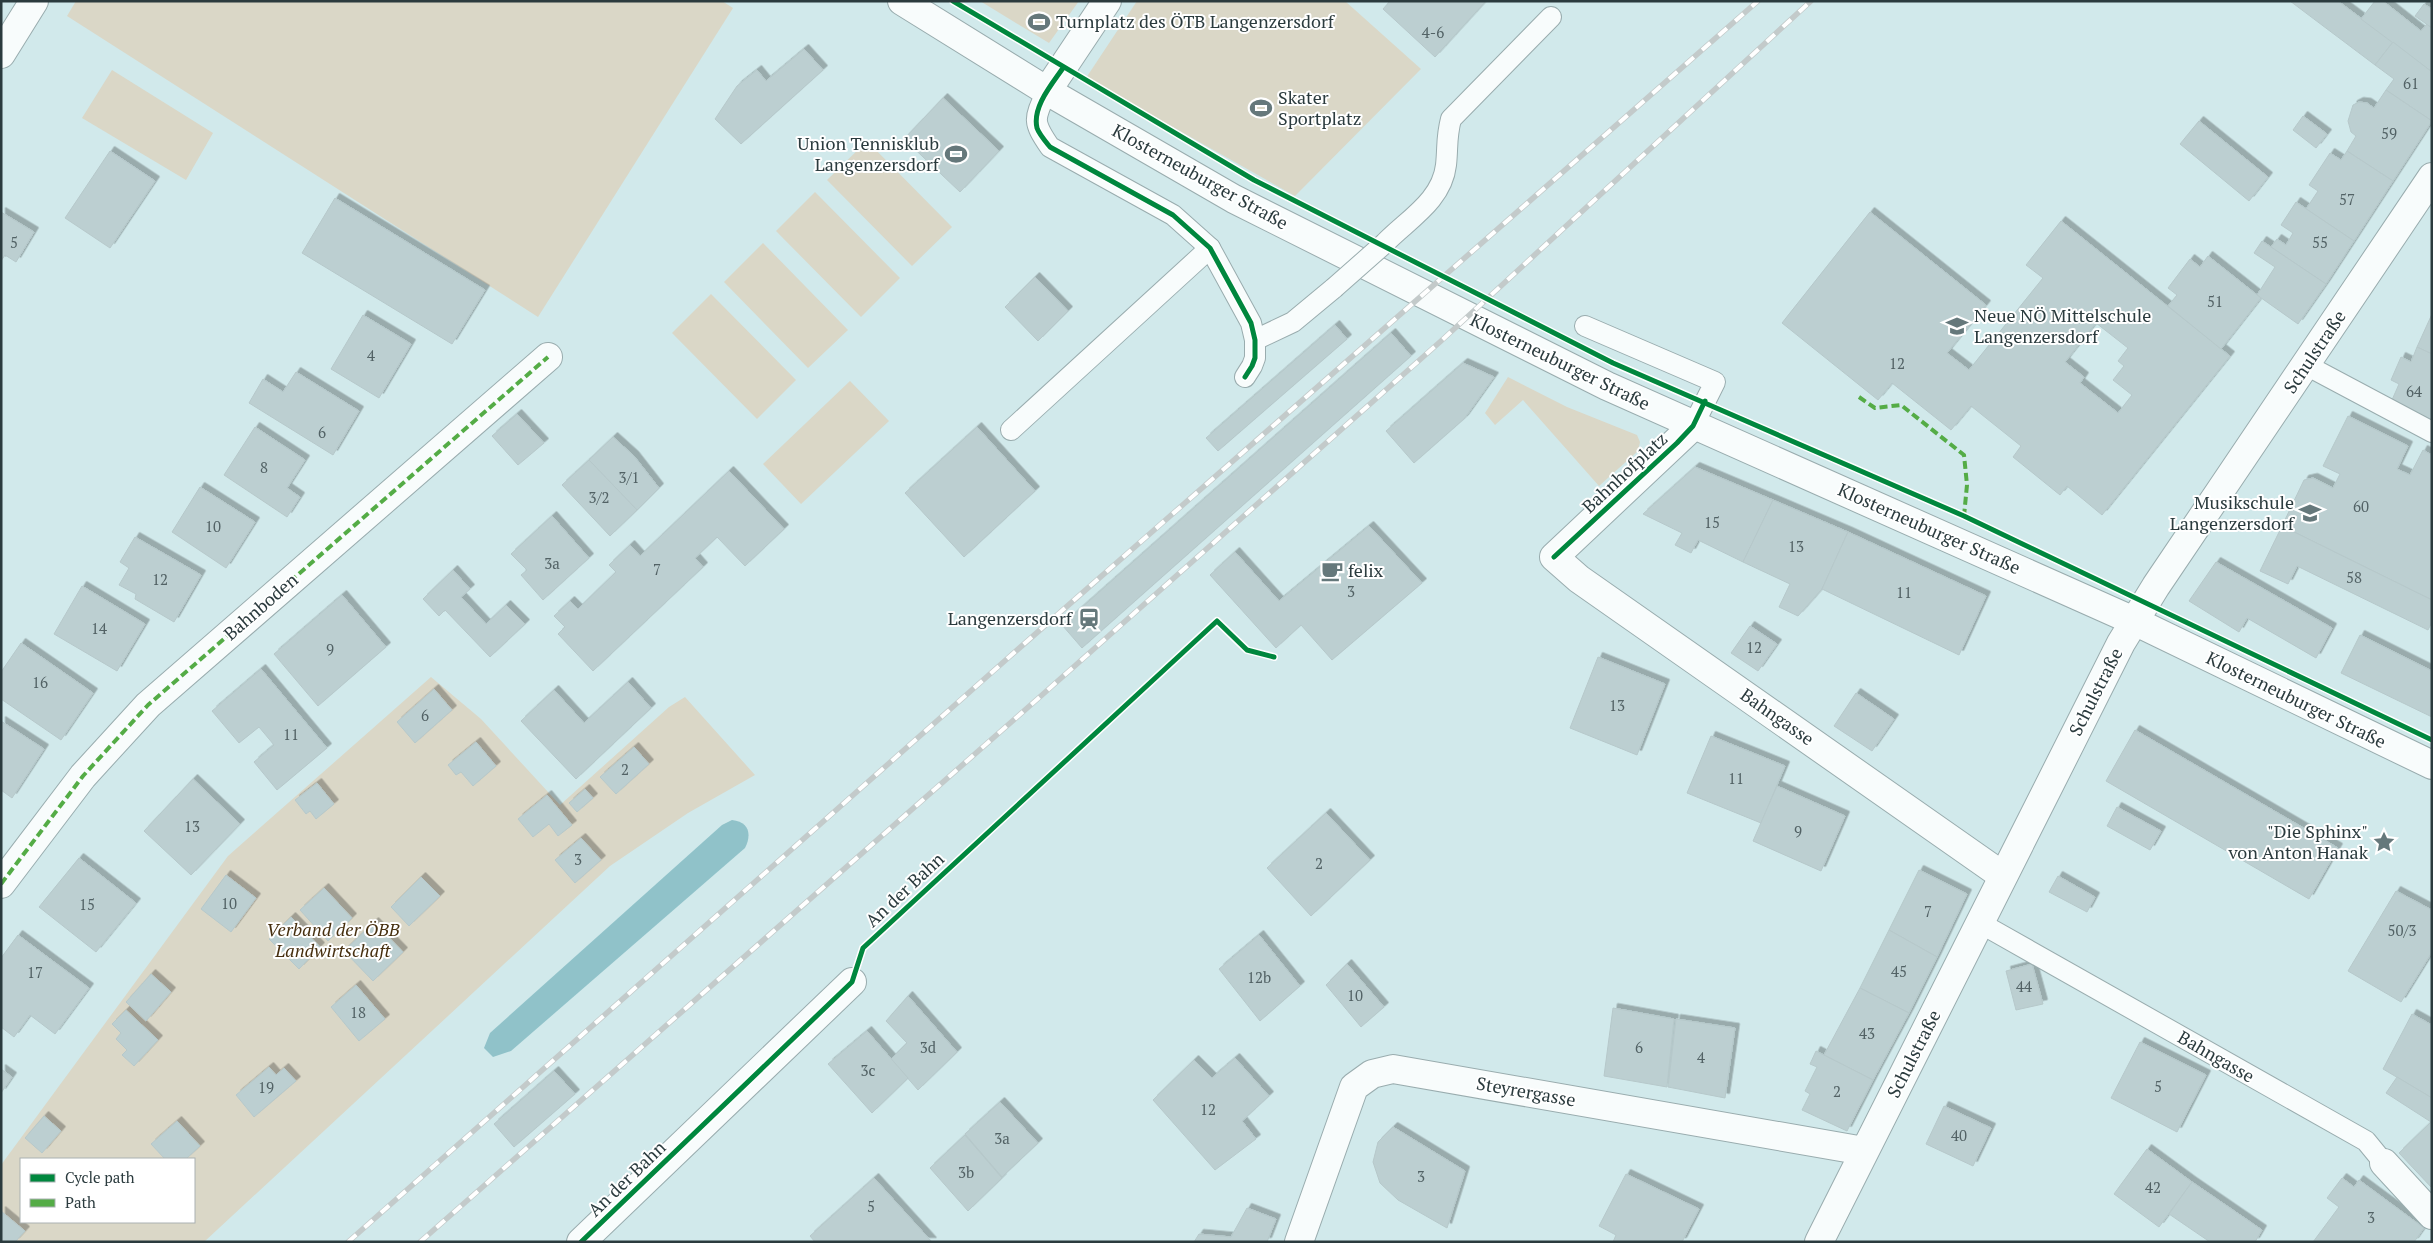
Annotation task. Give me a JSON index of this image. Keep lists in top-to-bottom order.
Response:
{
  "streets": {
    "street": [
      "Klosterneuburger Straße",
      "Schulstraße",
      "Bahnhofplatz",
      "Bahnboden",
      "Bahngasse",
      "An der Bahn",
      "Steyrergasse"
    ]
  },
  "crossings": [
    ["Klosterneuburger Straße", "Schulstraße"],
    ["Klosterneuburger Straße", "Bahnhofplatz"],
    ["Schulstraße", "Bahngasse"],
    ["Schulstraße", "Steyrergasse"],
    ["Bahnhofplatz", "Bahngasse"]
  ],
  "parks": ["Verband der ÖBB Landwirtschaft"],
  "places": {
    "sports": ["Turnplatz des ÖTB Langenzersdorf", "Skater Sportplatz", "Union Tennisklub Langenzersdorf"],
    "school or university": ["Neue NÖ Mittelschule Langenzersdorf", "Musikschule Langenzersdorf"],
    "cafe": ["felix"],
    "station": ["Langenzersdorf"],
    "place": ["\"Die Sphinx\" von Anton Hanak"]
  },
  "house_numbers": [
    "4-6",
    "61",
    "59",
    "57",
    "5",
    "55",
    "51",
    "4",
    "12",
    "64",
    "6",
    "8",
    "3/1",
    "3/2",
    "60",
    "15",
    "10",
    "13",
    "3a",
    "7",
    "58",
    "12",
    "3",
    "11",
    "14",
    "12",
    "9",
    "16",
    "13",
    "6",
    "11",
    "2",
    "11",
    "13",
    "9",
    "3",
    "2",
    "10",
    "15",
    "7",
    "50/3",
    "45",
    "17",
    "12b",
    "44",
    "10",
    "18",
    "43",
    "3d",
    "6",
    "4",
    "3c",
    "5",
    "19",
    "2",
    "12",
    "40",
    "3a",
    "3b",
    "3",
    "42",
    "5",
    "3"
  ],
  "legend": ["Cycle path", "Path"]
}
